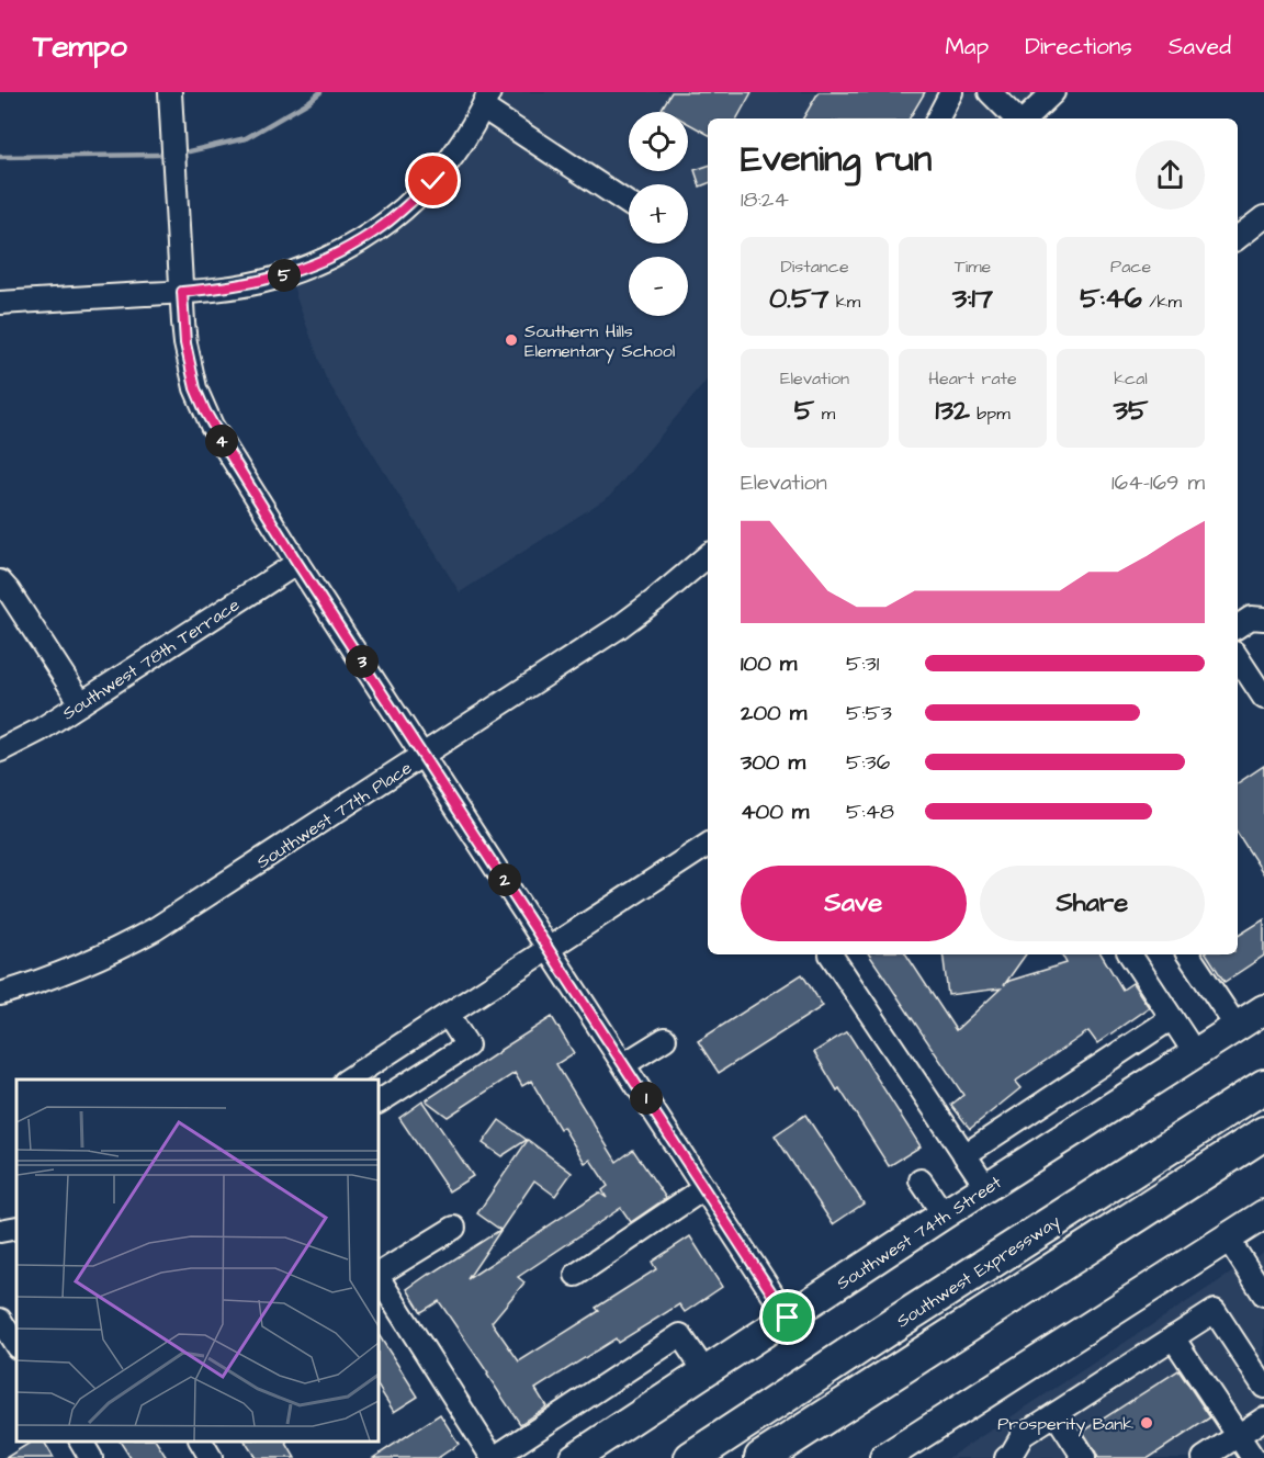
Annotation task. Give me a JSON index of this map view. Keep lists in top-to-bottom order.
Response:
{
  "streets": {
    "highway": ["Southwest Expressway"],
    "main road": ["Southwest 74th Street"],
    "street": ["Southwest 78th Terrace", "Southwest 77th Place"]
  },
  "places": ["Southern Hills Elementary School", "Prosperity Bank"],
  "page": {
    "header": "Tempo",
    "nav": ["Map", "Directions", "Saved"],
    "map_buttons": ["+", "−"],
    "heading": ["Evening run", "18:24"],
    "stats": [
      ["Distance", "0.57 km"],
      ["Time", "3:17"],
      ["Pace", "5:46 /km"],
      ["Elevation", "5 m"],
      ["Heart rate", "132 bpm"],
      ["kcal", "35"]
    ],
    "pins": [
      "5",
      "4",
      "3",
      "2",
      "1"
    ],
    "chart": ["Elevation", "164–169 m"],
    "list": [
      {
        "name": "100 m",
        "note": "5:31"
      },
      {
        "name": "200 m",
        "note": "5:53"
      },
      {
        "name": "300 m",
        "note": "5:36"
      },
      {
        "name": "400 m",
        "note": "5:48"
      }
    ],
    "buttons": ["Save", "Share"]
  }
}
